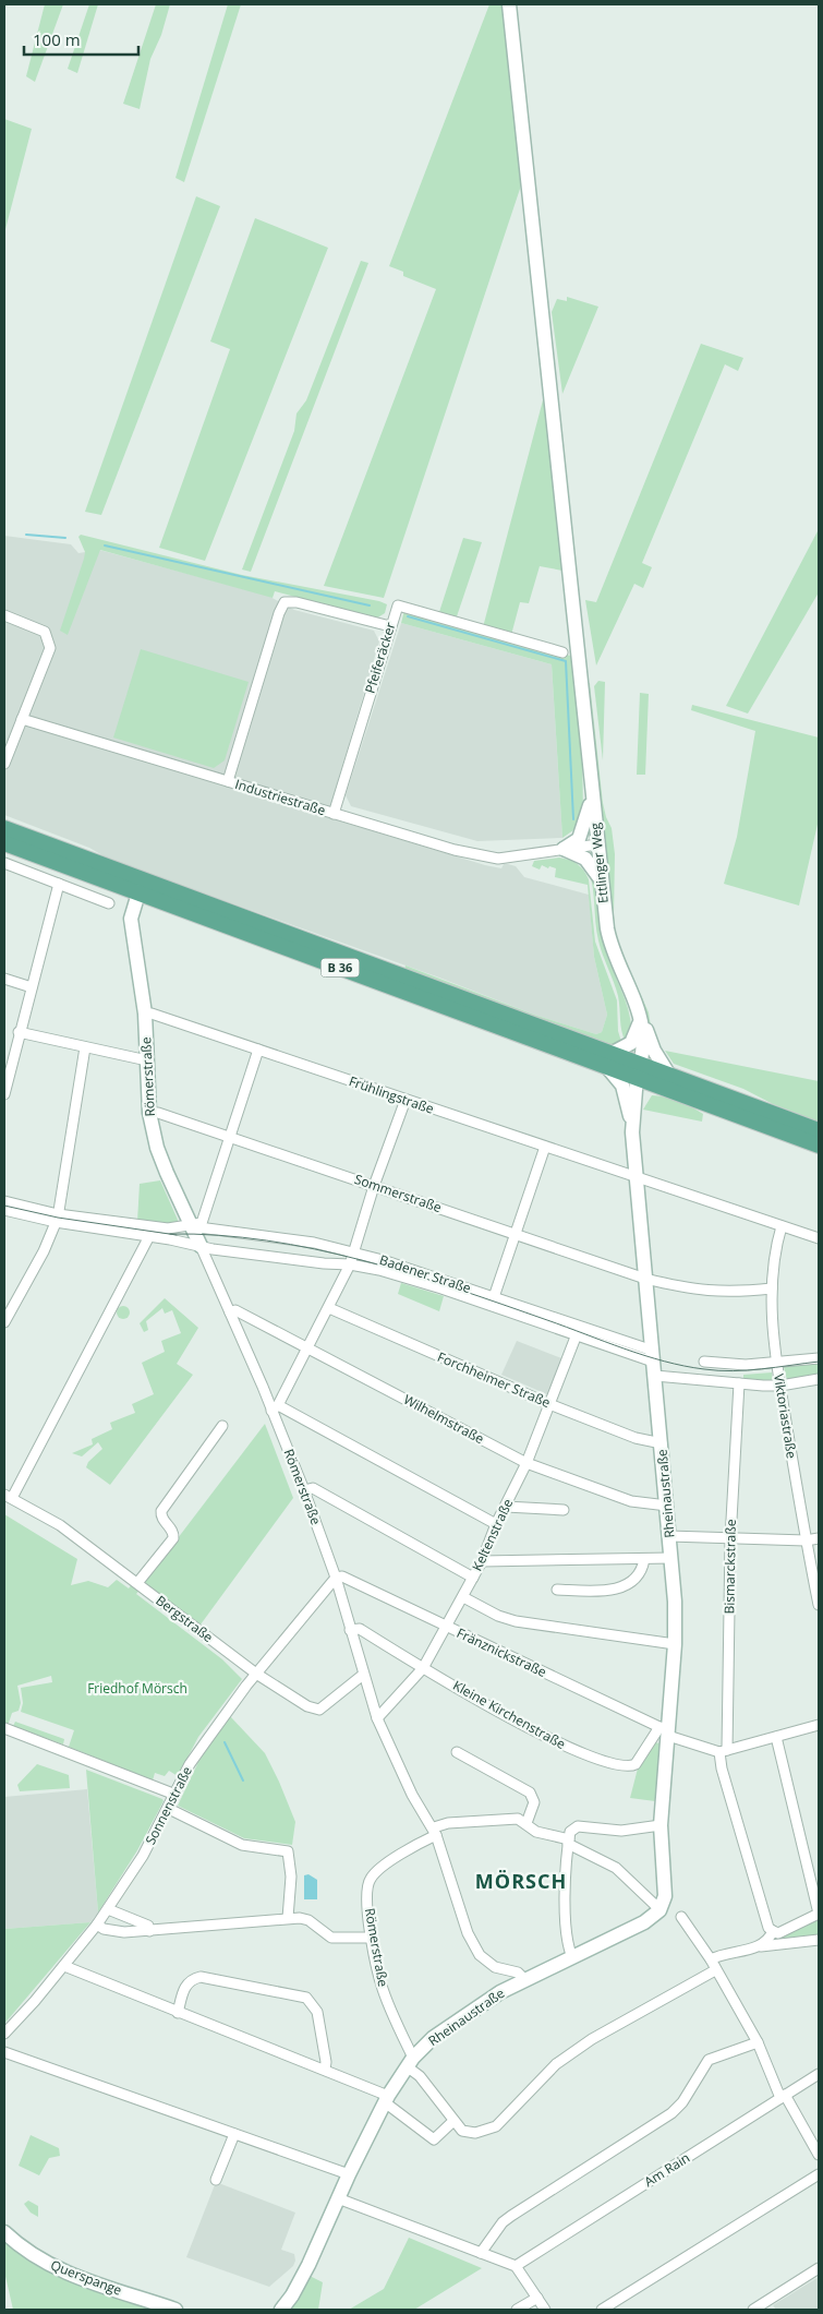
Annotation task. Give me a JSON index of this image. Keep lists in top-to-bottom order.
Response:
{
  "streets": {
    "main road": ["B 36"],
    "street": [
      "Pfeiferäcker",
      "Industriestraße",
      "Ettlinger Weg",
      "Römerstraße",
      "Frühlingstraße",
      "Sommerstraße",
      "Badener Straße",
      "Forchheimer Straße",
      "Viktoriastraße",
      "Wilhelmstraße",
      "Rheinaustraße",
      "Keltenstraße",
      "Bismarckstraße",
      "Bergstraße",
      "Fränznickstraße",
      "Kleine Kirchenstraße",
      "Sonnenstraße",
      "Am Rain",
      "Querspange"
    ]
  },
  "crossings": [
    ["Pfeiferäcker", "Industriestraße"],
    ["Industriestraße", "Ettlinger Weg"],
    ["Ettlinger Weg", "B 36"],
    ["Ettlinger Weg", "Rheinaustraße"],
    ["B 36", "Römerstraße"],
    ["B 36", "Rheinaustraße"],
    ["Römerstraße", "Frühlingstraße"],
    ["Römerstraße", "Sommerstraße"],
    ["Römerstraße", "Badener Straße"],
    ["Römerstraße", "Wilhelmstraße"],
    ["Römerstraße", "Rheinaustraße"],
    ["Römerstraße", "Keltenstraße"],
    ["Römerstraße", "Bergstraße"],
    ["Römerstraße", "Fränznickstraße"],
    ["Römerstraße", "Kleine Kirchenstraße"],
    ["Römerstraße", "Sonnenstraße"],
    ["Frühlingstraße", "Viktoriastraße"],
    ["Frühlingstraße", "Rheinaustraße"],
    ["Sommerstraße", "Viktoriastraße"],
    ["Sommerstraße", "Rheinaustraße"],
    ["Badener Straße", "Rheinaustraße"],
    ["Badener Straße", "Keltenstraße"],
    ["Forchheimer Straße", "Rheinaustraße"],
    ["Forchheimer Straße", "Keltenstraße"],
    ["Wilhelmstraße", "Rheinaustraße"],
    ["Wilhelmstraße", "Keltenstraße"],
    ["Rheinaustraße", "Fränznickstraße"],
    ["Rheinaustraße", "Kleine Kirchenstraße"],
    ["Keltenstraße", "Fränznickstraße"],
    ["Keltenstraße", "Kleine Kirchenstraße"],
    ["Bismarckstraße", "Fränznickstraße"],
    ["Bergstraße", "Sonnenstraße"],
    ["Fränznickstraße", "Kleine Kirchenstraße"],
    ["Fränznickstraße", "Sonnenstraße"]
  ],
  "districts": ["MÖRSCH"],
  "parks": ["Friedhof Mörsch"],
  "scale_bar": "100 m"
}
